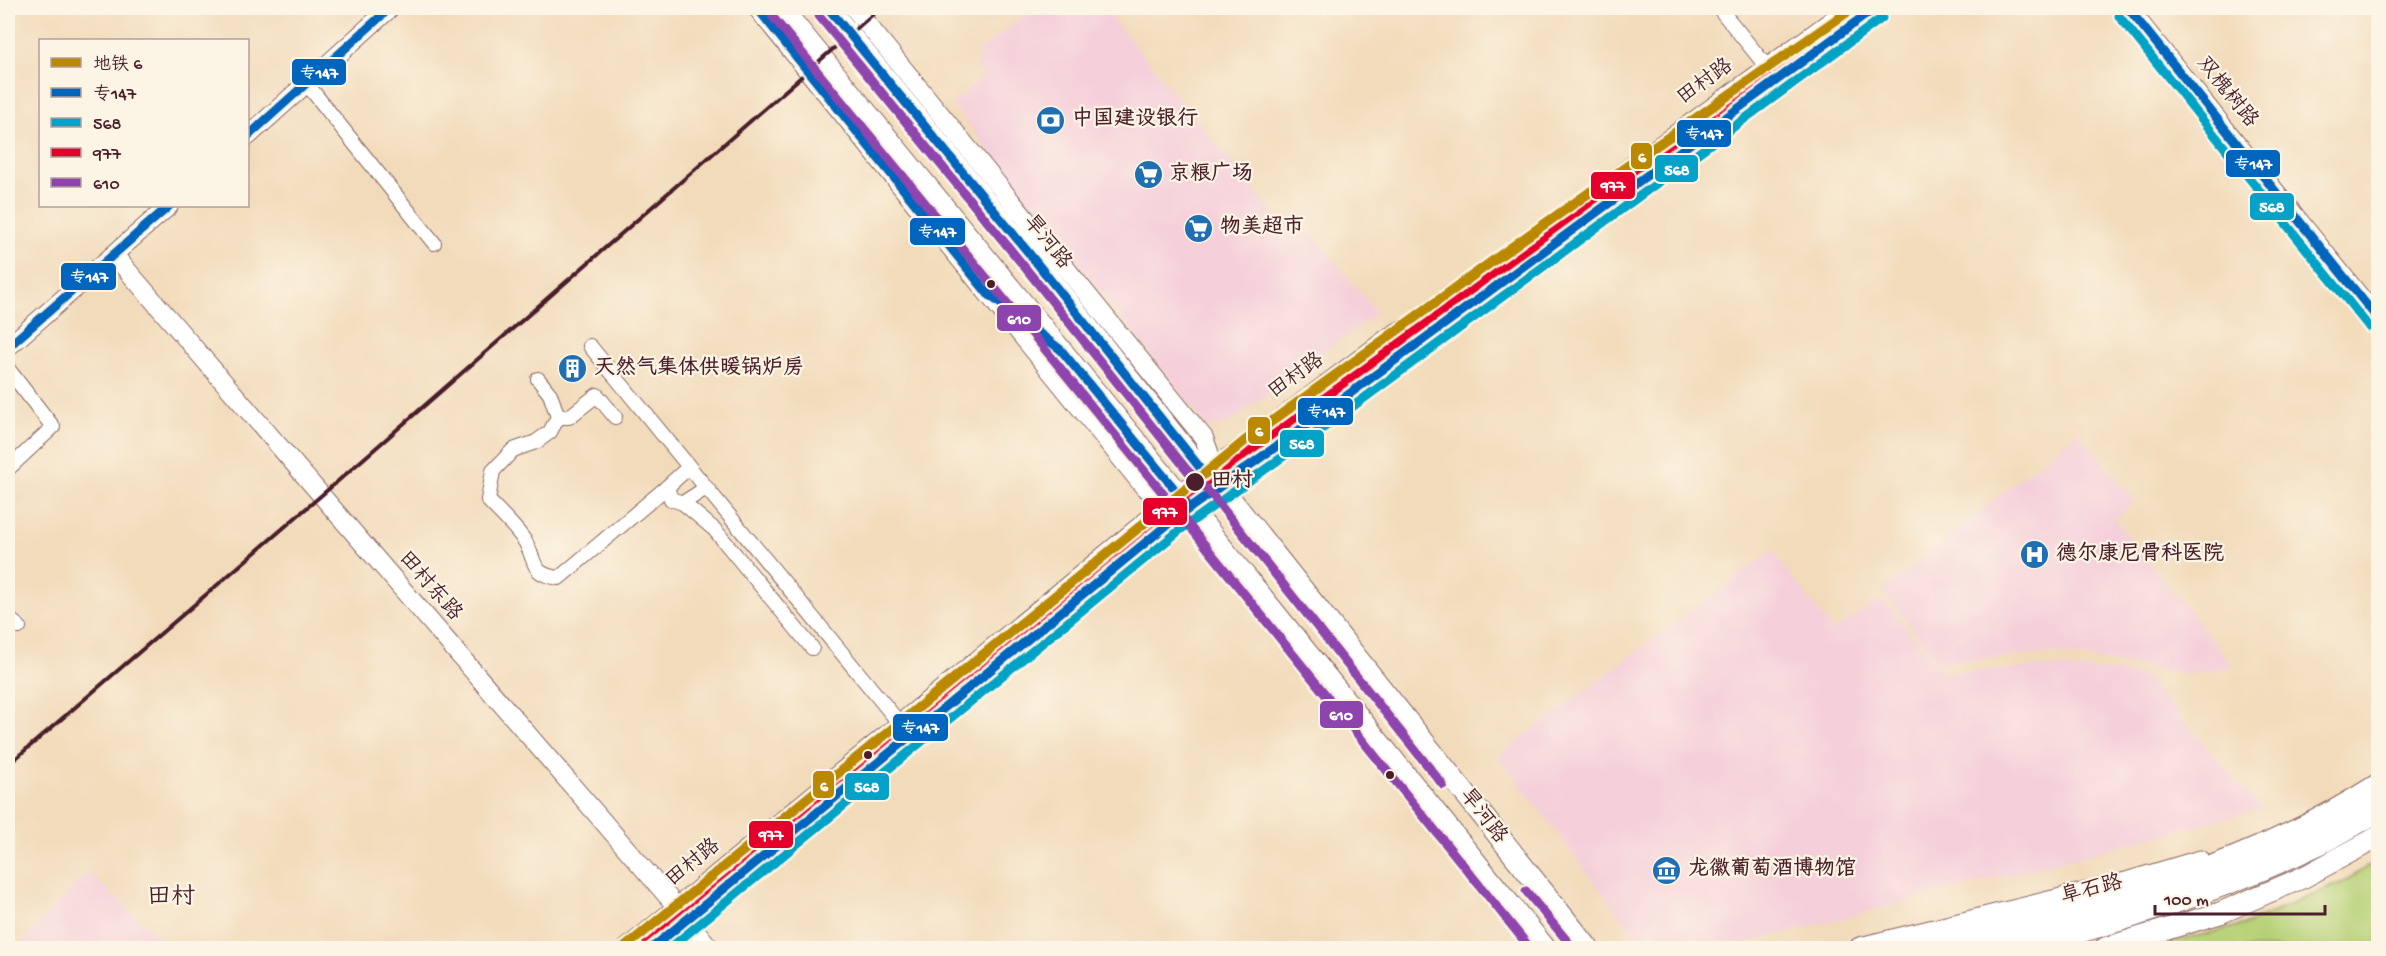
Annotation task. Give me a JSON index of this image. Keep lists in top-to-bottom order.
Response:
{
  "streets": {
    "highway": ["阜石路"],
    "main road": ["旱河路"],
    "street": ["田村路", "双槐树路", "田村东路"]
  },
  "crossings": [
    ["田村路", "旱河路"],
    ["田村路", "田村东路"]
  ],
  "districts": ["田村"],
  "places": {
    "bank": ["中国建设银行"],
    "supermarket": ["京粮广场", "物美超市"],
    "building": ["天然气集体供暖锅炉房"],
    "other": ["田村"],
    "hospital": ["德尔康尼骨科医院"],
    "museum": ["龙徽葡萄酒博物馆"]
  },
  "lines": [
    "metro line 6",
    "transit line 专147",
    "transit line 977",
    "transit line 568",
    "transit line 610"
  ],
  "legend": [
    "地铁 6",
    "专147",
    "568",
    "977",
    "610"
  ],
  "scale_bar": "100 m"
}
